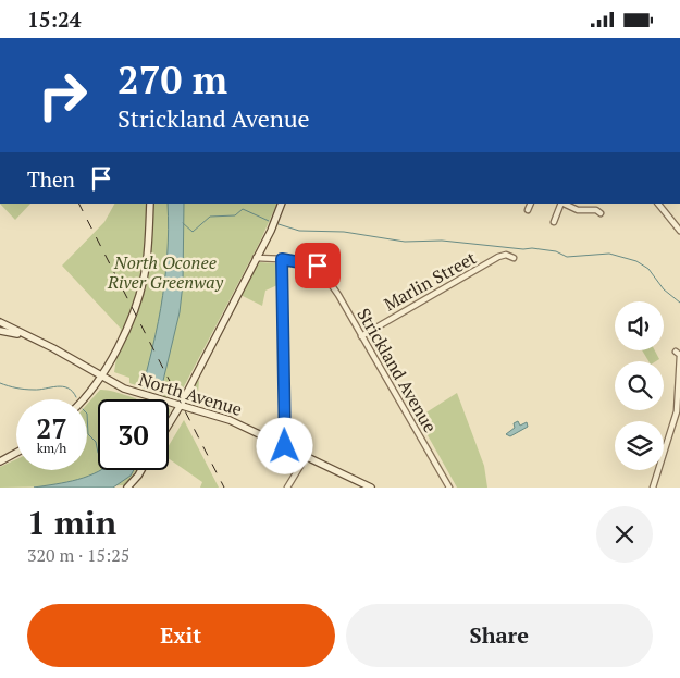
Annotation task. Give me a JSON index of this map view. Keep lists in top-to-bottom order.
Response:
{
  "streets": {
    "main road": ["North Avenue"],
    "street": ["Marlin Street", "Strickland Avenue"]
  },
  "crossings": [
    ["Marlin Street", "Strickland Avenue"]
  ],
  "parks": ["North Oconee River Greenway"],
  "page": {
    "status": "15:24",
    "turn": ["270 m", "Strickland Avenue"],
    "then": "Then",
    "speed": "27 km/h",
    "limit": "30",
    "heading": ["1 min", "320 m · 15:25"],
    "buttons": ["Exit", "Share"]
  }
}
